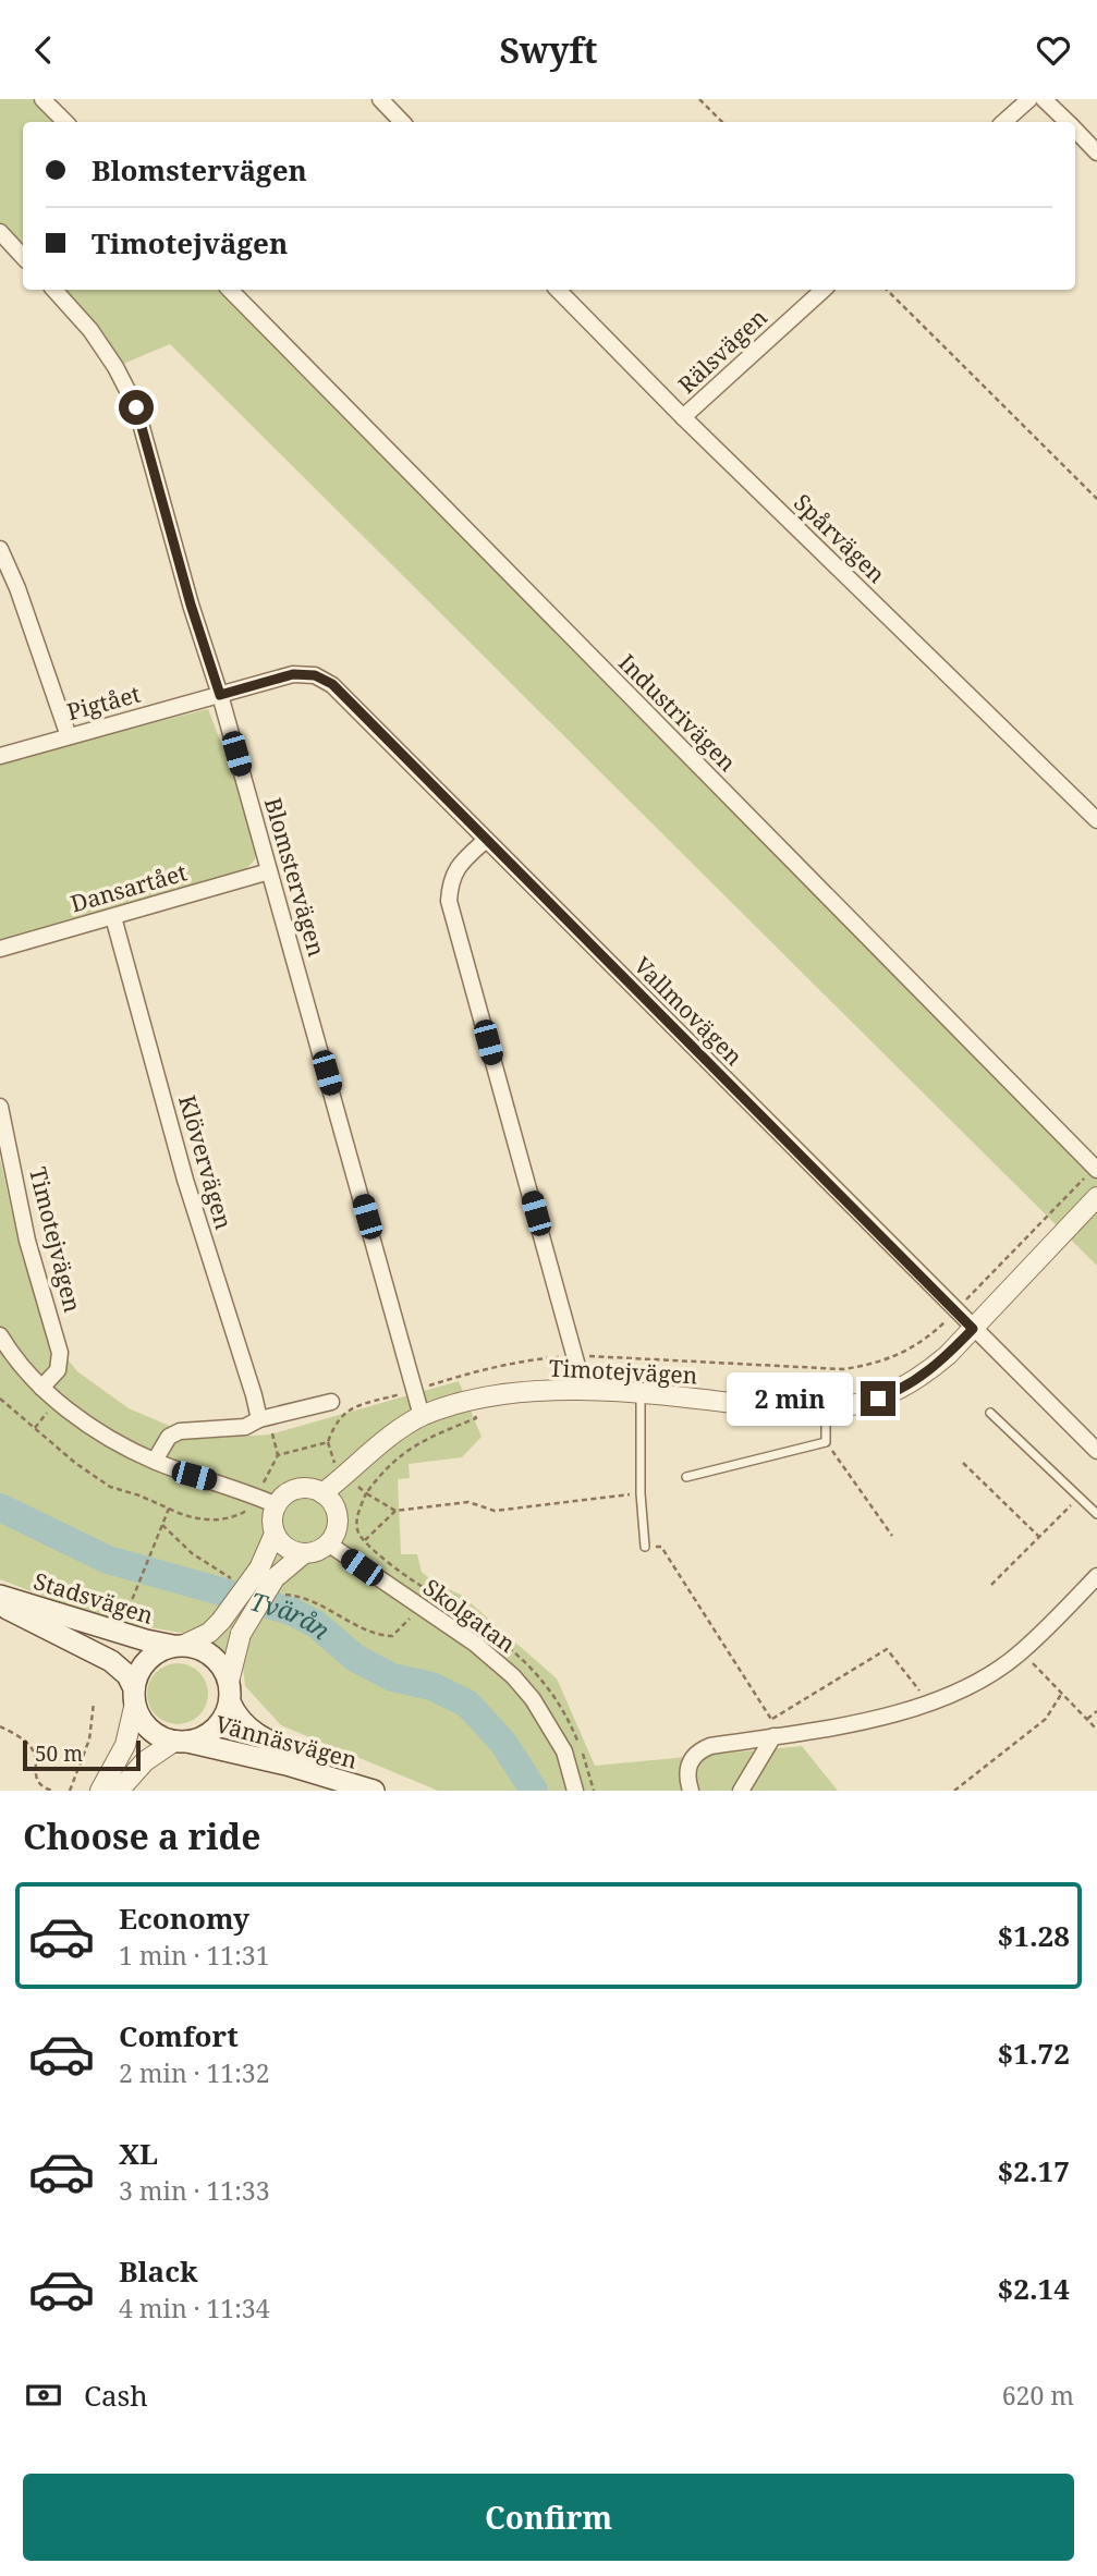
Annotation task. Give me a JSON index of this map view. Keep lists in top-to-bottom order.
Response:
{
  "streets": {
    "main road": ["Stadsvägen", "Vännäsvägen"],
    "street": [
      "Rälsvägen",
      "Spårvägen",
      "Pigtået",
      "Industrivägen",
      "Blomstervägen",
      "Dansartået",
      "Vallmovägen",
      "Klövervägen",
      "Timotejvägen",
      "Skolgatan"
    ]
  },
  "crossings": [
    ["Rälsvägen", "Spårvägen"],
    ["Pigtået", "Blomstervägen"],
    ["Pigtået", "Vallmovägen"],
    ["Blomstervägen", "Dansartået"],
    ["Blomstervägen", "Vallmovägen"],
    ["Blomstervägen", "Timotejvägen"],
    ["Dansartået", "Klövervägen"],
    ["Vallmovägen", "Timotejvägen"],
    ["Timotejvägen", "Skolgatan"],
    ["Stadsvägen", "Vännäsvägen"]
  ],
  "water": ["Tvärån"],
  "scale_bar": "50 m",
  "page": {
    "header": "Swyft",
    "banner": ["Blomstervägen", "Timotejvägen"],
    "bubble": "2 min",
    "scale": "50 m",
    "heading": "Choose a ride",
    "list": [
      {
        "name": "Economy",
        "note": "1 min · 11:31",
        "value": "$1.28"
      },
      {
        "name": "Comfort",
        "note": "2 min · 11:32",
        "value": "$1.72"
      },
      {
        "name": "XL",
        "note": "3 min · 11:33",
        "value": "$2.17"
      },
      {
        "name": "Black",
        "note": "4 min · 11:34",
        "value": "$2.14"
      }
    ],
    "pay": ["Cash", "620 m"],
    "buttons": "Confirm"
  }
}
